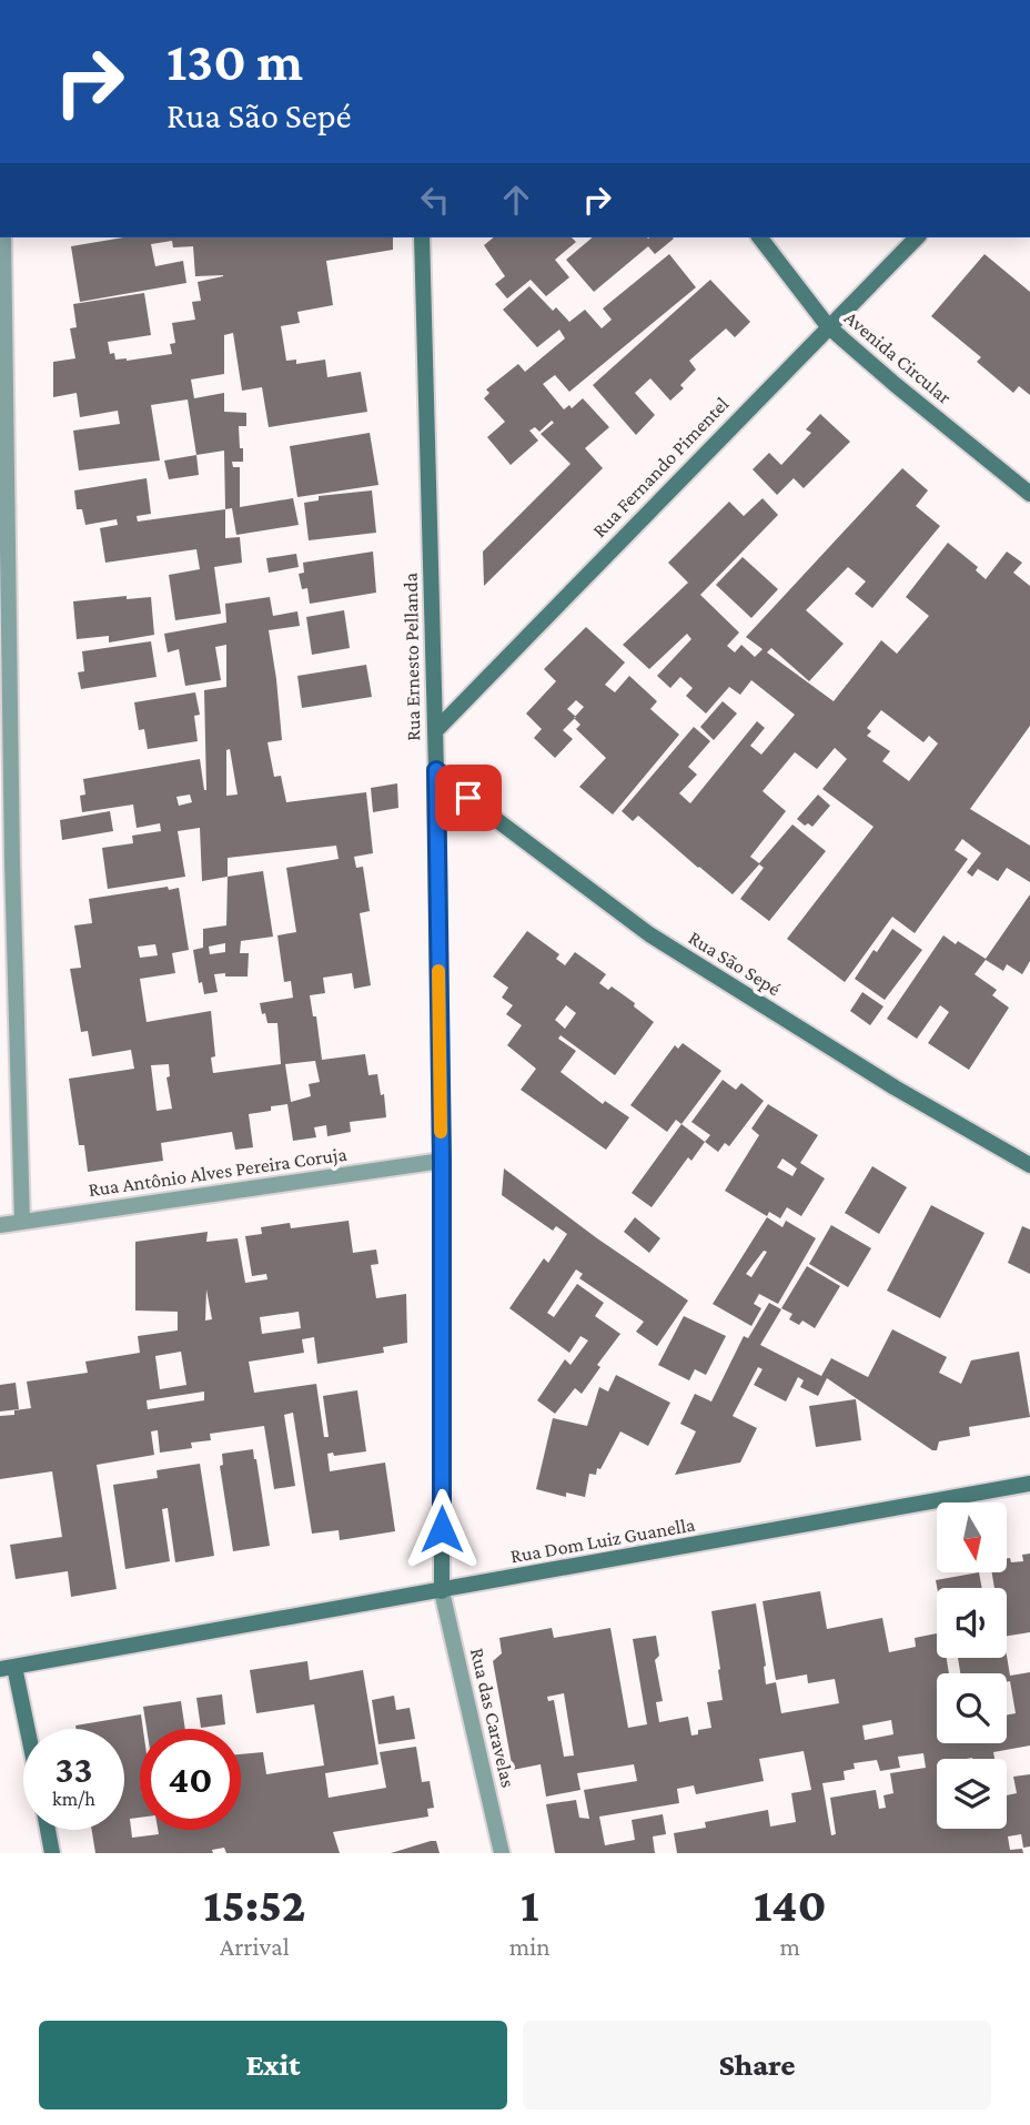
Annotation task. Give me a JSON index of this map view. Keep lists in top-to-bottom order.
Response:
{
  "streets": {
    "street": [
      "Avenida Circular",
      "Rua Fernando Pimentel",
      "Rua Ernesto Pellanda",
      "Rua São Sepé",
      "Rua Antônio Alves Pereira Coruja",
      "Rua Dom Luiz Guanella",
      "Rua das Caravelas"
    ]
  },
  "crossings": [
    ["Avenida Circular", "Rua Fernando Pimentel"],
    ["Rua Fernando Pimentel", "Rua Ernesto Pellanda"],
    ["Rua Ernesto Pellanda", "Rua São Sepé"],
    ["Rua Ernesto Pellanda", "Rua Antônio Alves Pereira Coruja"],
    ["Rua Ernesto Pellanda", "Rua Dom Luiz Guanella"],
    ["Rua Ernesto Pellanda", "Rua das Caravelas"],
    ["Rua Dom Luiz Guanella", "Rua das Caravelas"]
  ],
  "north": "bottom",
  "page": {
    "turn": ["130 m", "Rua São Sepé"],
    "speed": "33 km/h",
    "limit": "40",
    "eta": [
      "15:52",
      "Arrival",
      "1",
      "min",
      "140",
      "m"
    ],
    "buttons": ["Exit", "Share"]
  }
}
